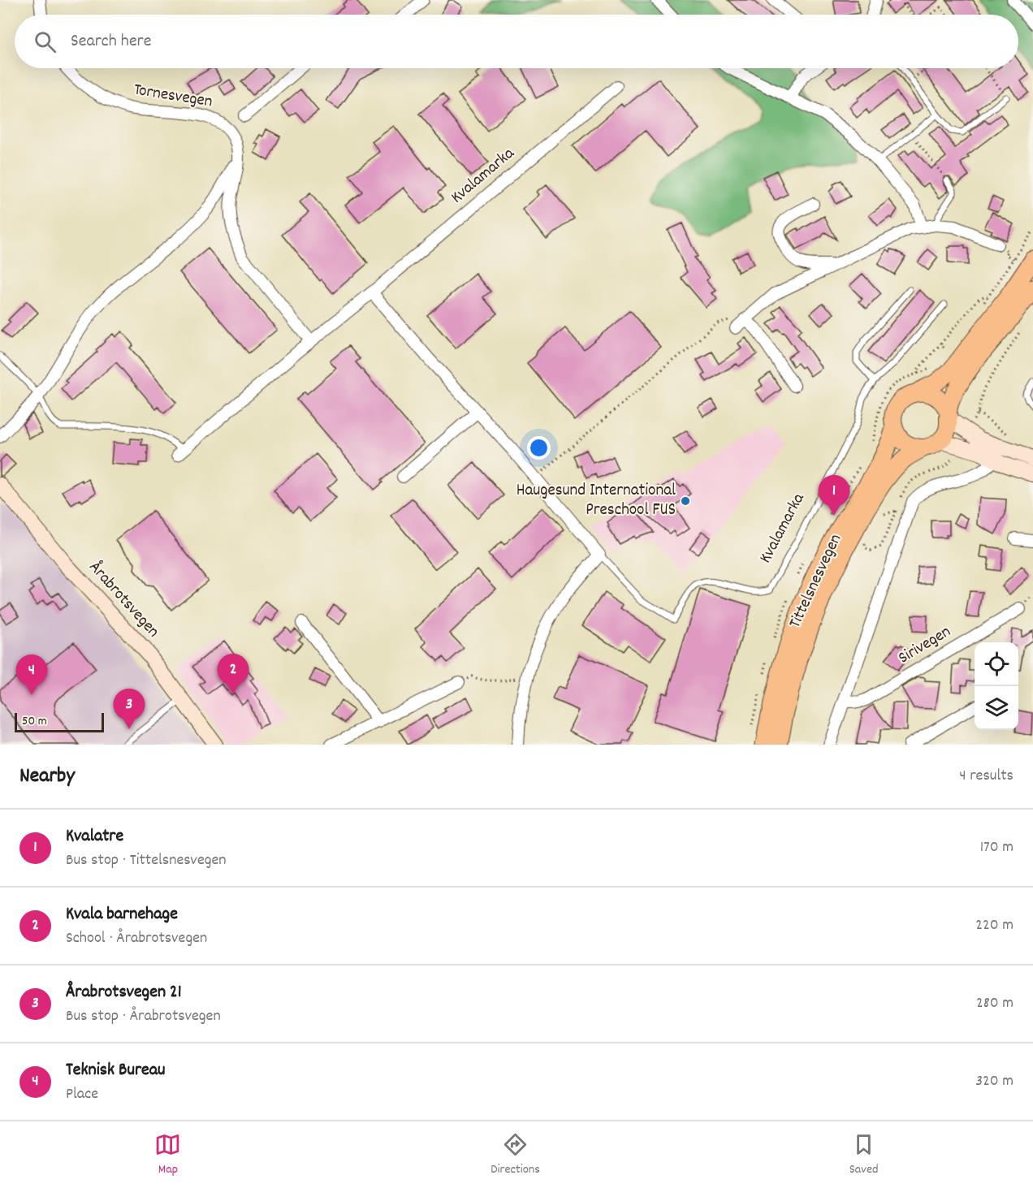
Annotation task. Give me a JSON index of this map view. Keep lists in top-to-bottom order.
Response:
{
  "streets": {
    "main road": ["Tittelsnesvegen", "Årabrotsvegen"],
    "street": ["Tornesvegen", "Kvalamarka", "Sirivegen"]
  },
  "crossings": [
    ["Tornesvegen", "Kvalamarka"]
  ],
  "places": ["Haugesund International Preschool FUS"],
  "scale_bar": "50 m",
  "page": {
    "search": "Search here",
    "pins": [
      "1",
      "2",
      "4",
      "3"
    ],
    "scale": "50 m",
    "heading": ["Nearby", "4 results"],
    "list": [
      {
        "mark": "1",
        "name": "Kvalatre",
        "note": "Bus stop · Tittelsnesvegen",
        "value": "170 m"
      },
      {
        "mark": "2",
        "name": "Kvala barnehage",
        "note": "School · Årabrotsvegen",
        "value": "220 m"
      },
      {
        "mark": "3",
        "name": "Årabrotsvegen 21",
        "note": "Bus stop · Årabrotsvegen",
        "value": "280 m"
      },
      {
        "mark": "4",
        "name": "Teknisk Bureau",
        "note": "Place",
        "value": "320 m"
      }
    ],
    "nav": ["Map", "Directions", "Saved"]
  }
}
